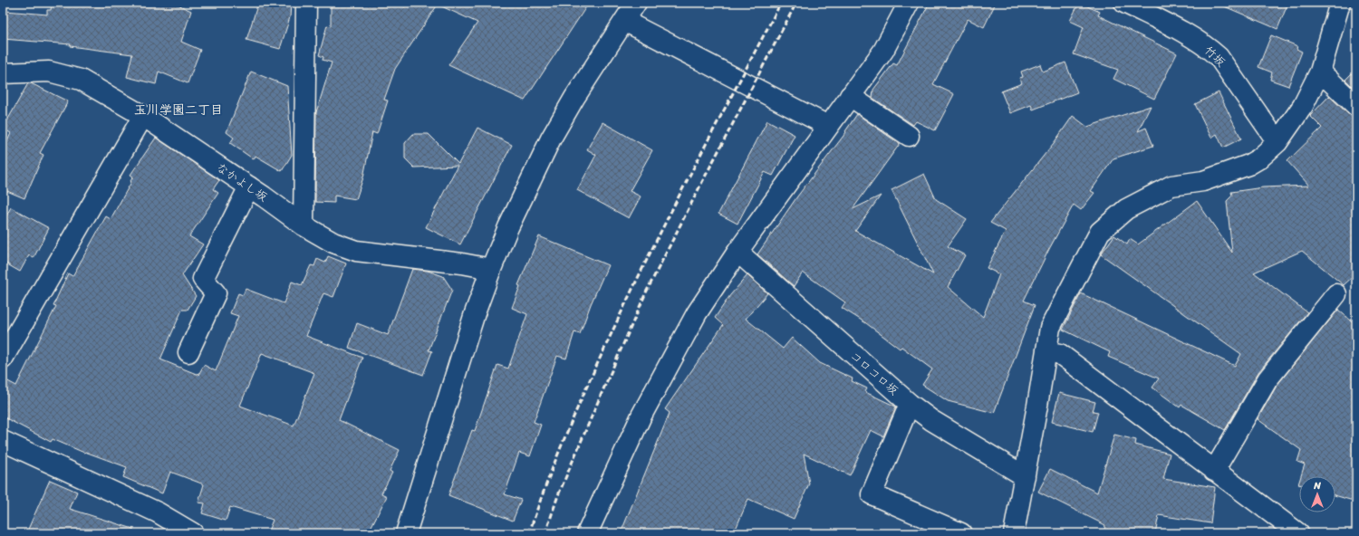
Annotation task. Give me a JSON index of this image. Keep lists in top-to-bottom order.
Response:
{
  "streets": {
    "street": ["竹坂", "なかよし坂", "コロコロ坂"]
  },
  "districts": ["玉川学園二丁目"],
  "north": "top"
}
